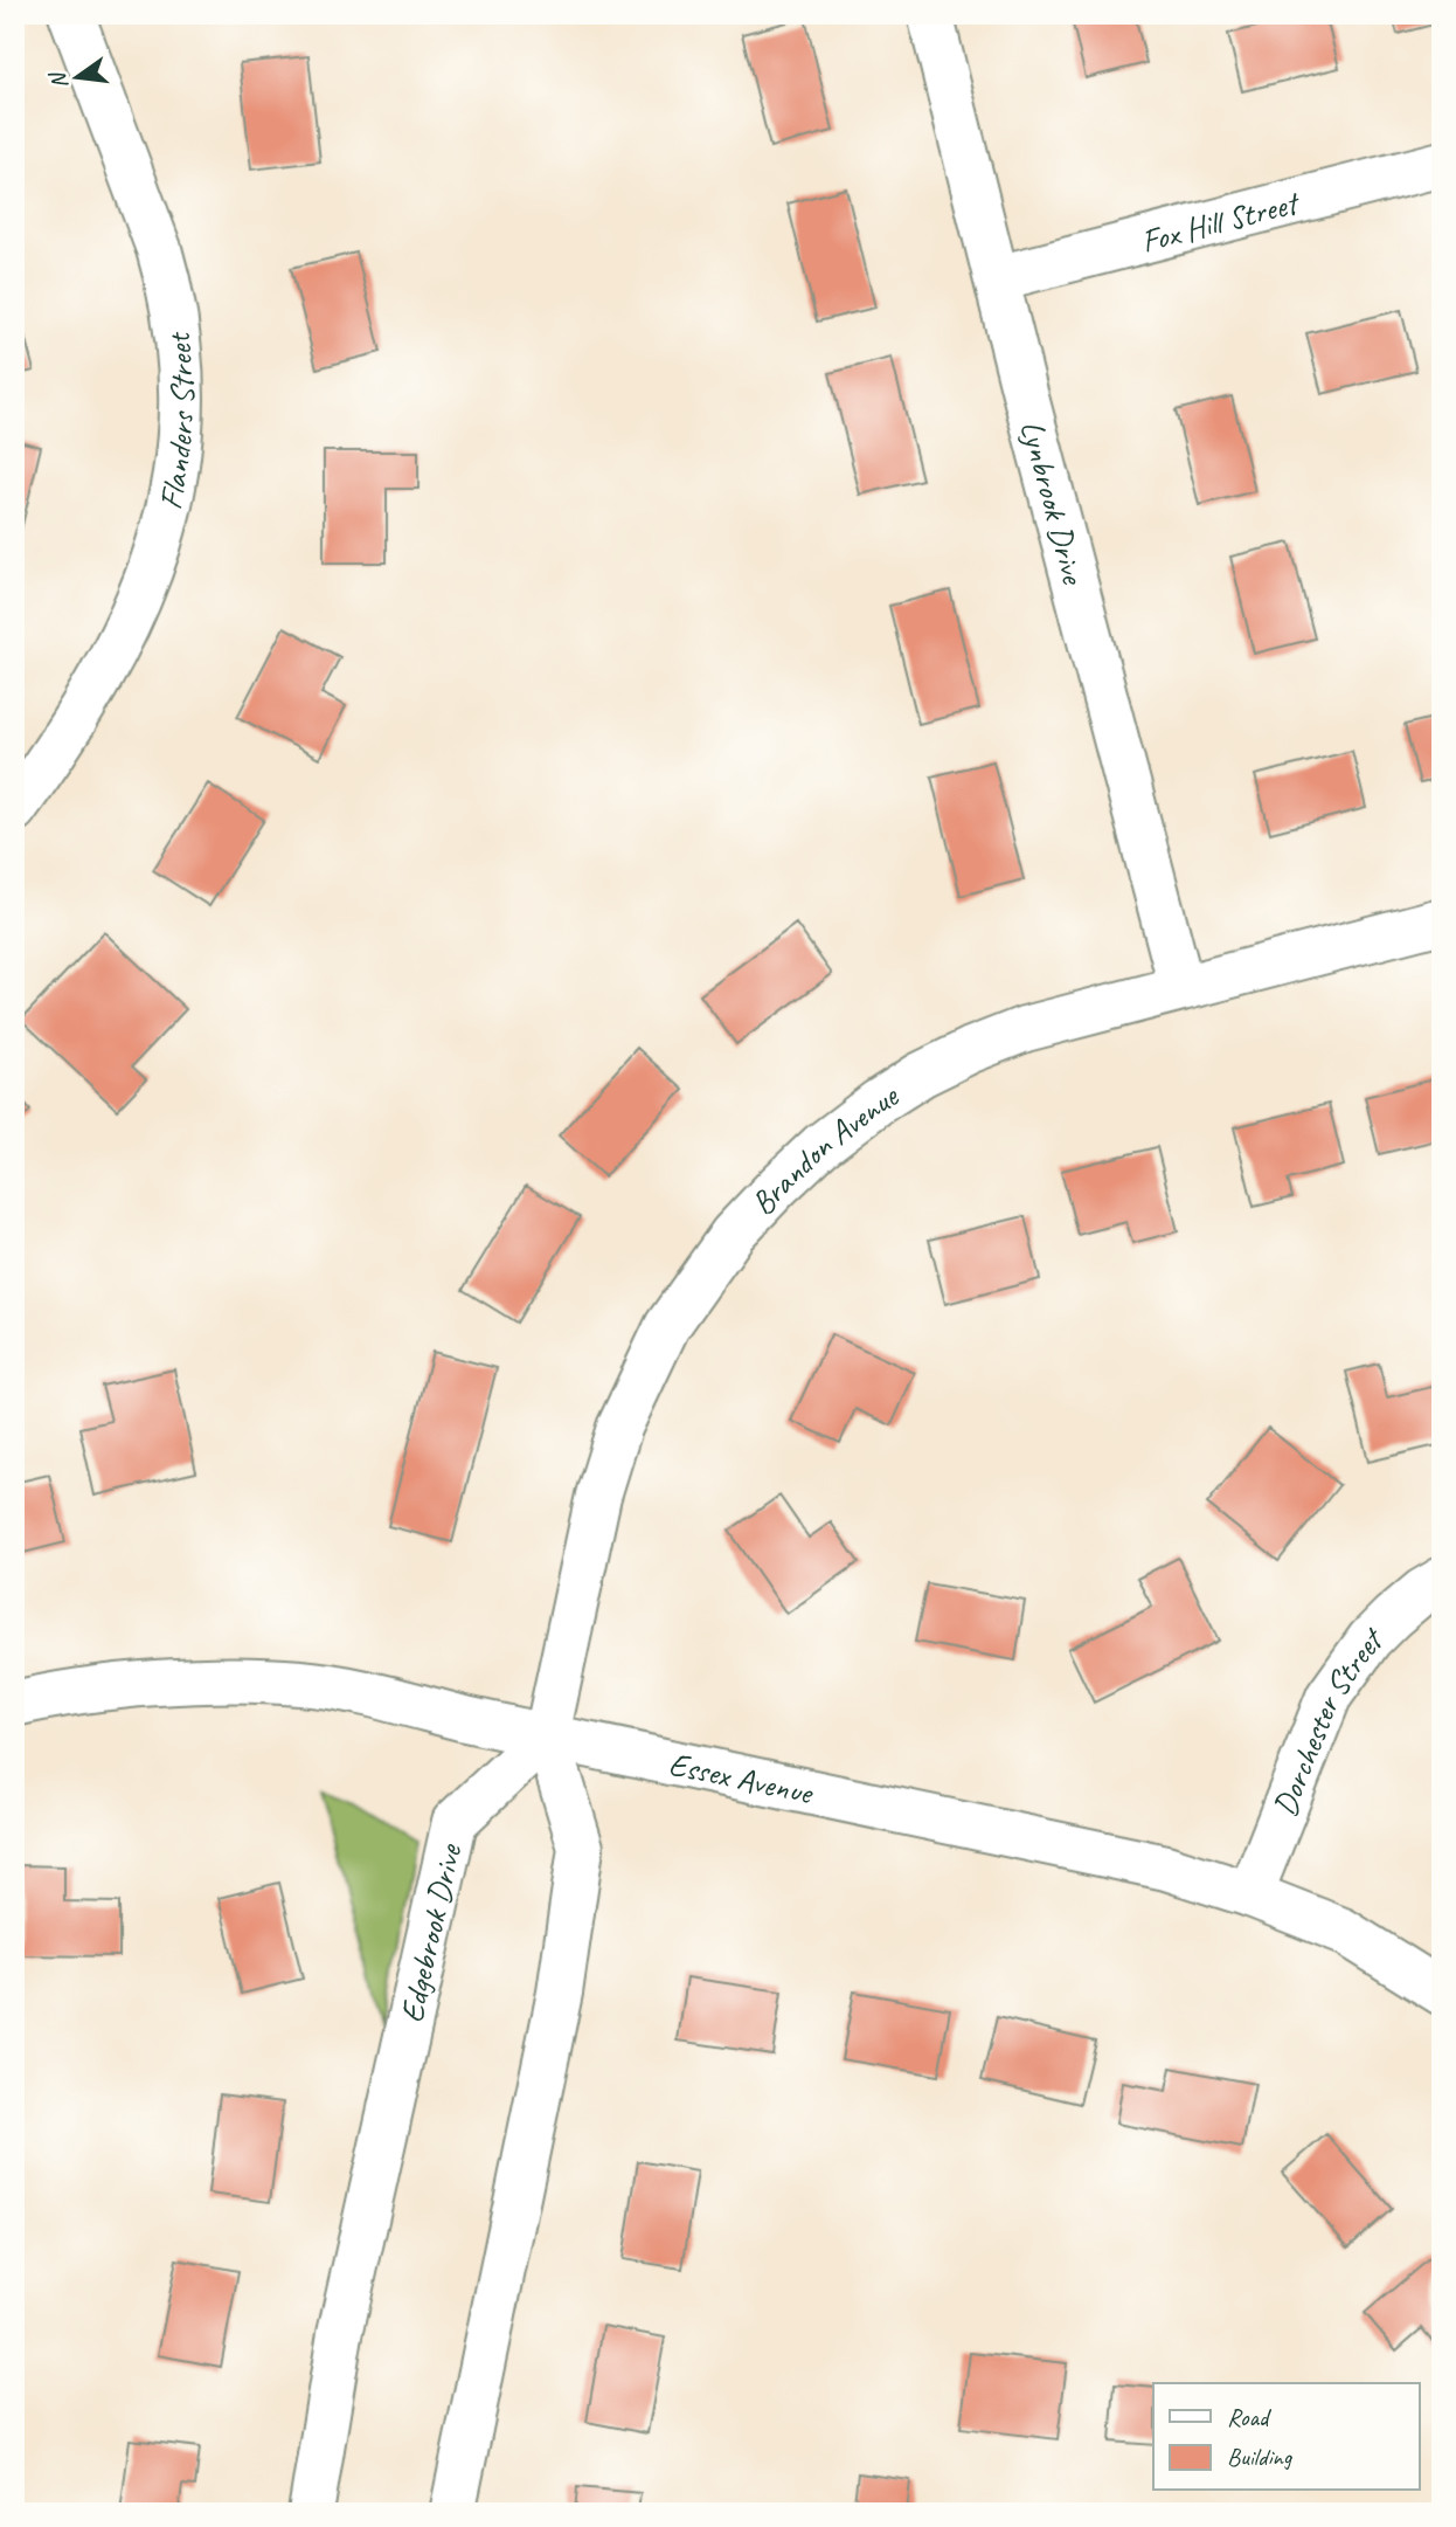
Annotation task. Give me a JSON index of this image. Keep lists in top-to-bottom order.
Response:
{
  "streets": {
    "street": [
      "Fox Hill Street",
      "Flanders Street",
      "Lynbrook Drive",
      "Brandon Avenue",
      "Dorchester Street",
      "Essex Avenue",
      "Edgebrook Drive"
    ]
  },
  "crossings": [
    ["Fox Hill Street", "Lynbrook Drive"],
    ["Lynbrook Drive", "Brandon Avenue"],
    ["Brandon Avenue", "Essex Avenue"],
    ["Brandon Avenue", "Edgebrook Drive"],
    ["Dorchester Street", "Essex Avenue"],
    ["Essex Avenue", "Edgebrook Drive"]
  ],
  "legend": ["Road", "Building"],
  "north": "left"
}
